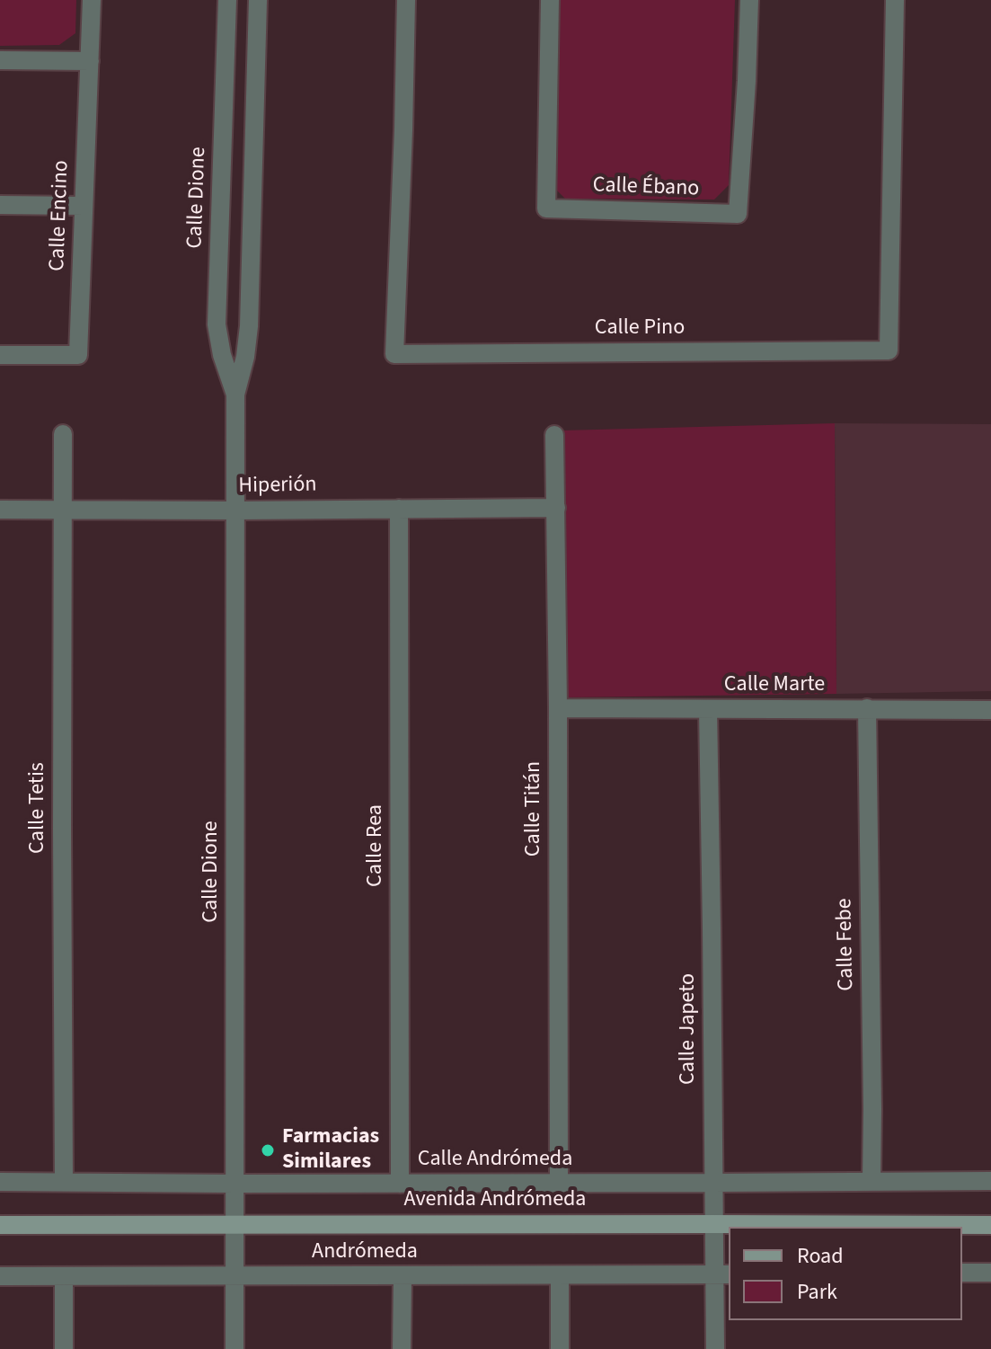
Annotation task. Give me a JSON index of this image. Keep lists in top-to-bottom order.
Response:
{
  "streets": {
    "street": [
      "Calle Ébano",
      "Calle Dione",
      "Calle Encino",
      "Calle Pino",
      "Hiperión",
      "Calle Marte",
      "Calle Tetis",
      "Calle Titán",
      "Calle Rea",
      "Calle Febe",
      "Calle Japeto",
      "Calle Andrómeda",
      "Avenida Andrómeda",
      "Andrómeda"
    ]
  },
  "crossings": [
    ["Calle Dione", "Hiperión"],
    ["Calle Dione", "Calle Andrómeda"],
    ["Calle Dione", "Avenida Andrómeda"],
    ["Calle Dione", "Andrómeda"],
    ["Hiperión", "Calle Tetis"],
    ["Hiperión", "Calle Titán"],
    ["Hiperión", "Calle Rea"],
    ["Calle Marte", "Calle Titán"],
    ["Calle Marte", "Calle Febe"],
    ["Calle Marte", "Calle Japeto"],
    ["Calle Tetis", "Calle Andrómeda"],
    ["Calle Titán", "Calle Andrómeda"],
    ["Calle Rea", "Calle Andrómeda"],
    ["Calle Febe", "Calle Andrómeda"],
    ["Calle Japeto", "Calle Andrómeda"],
    ["Calle Japeto", "Avenida Andrómeda"],
    ["Calle Japeto", "Andrómeda"]
  ],
  "places": ["Farmacias Similares"],
  "legend": ["Road", "Park"]
}
